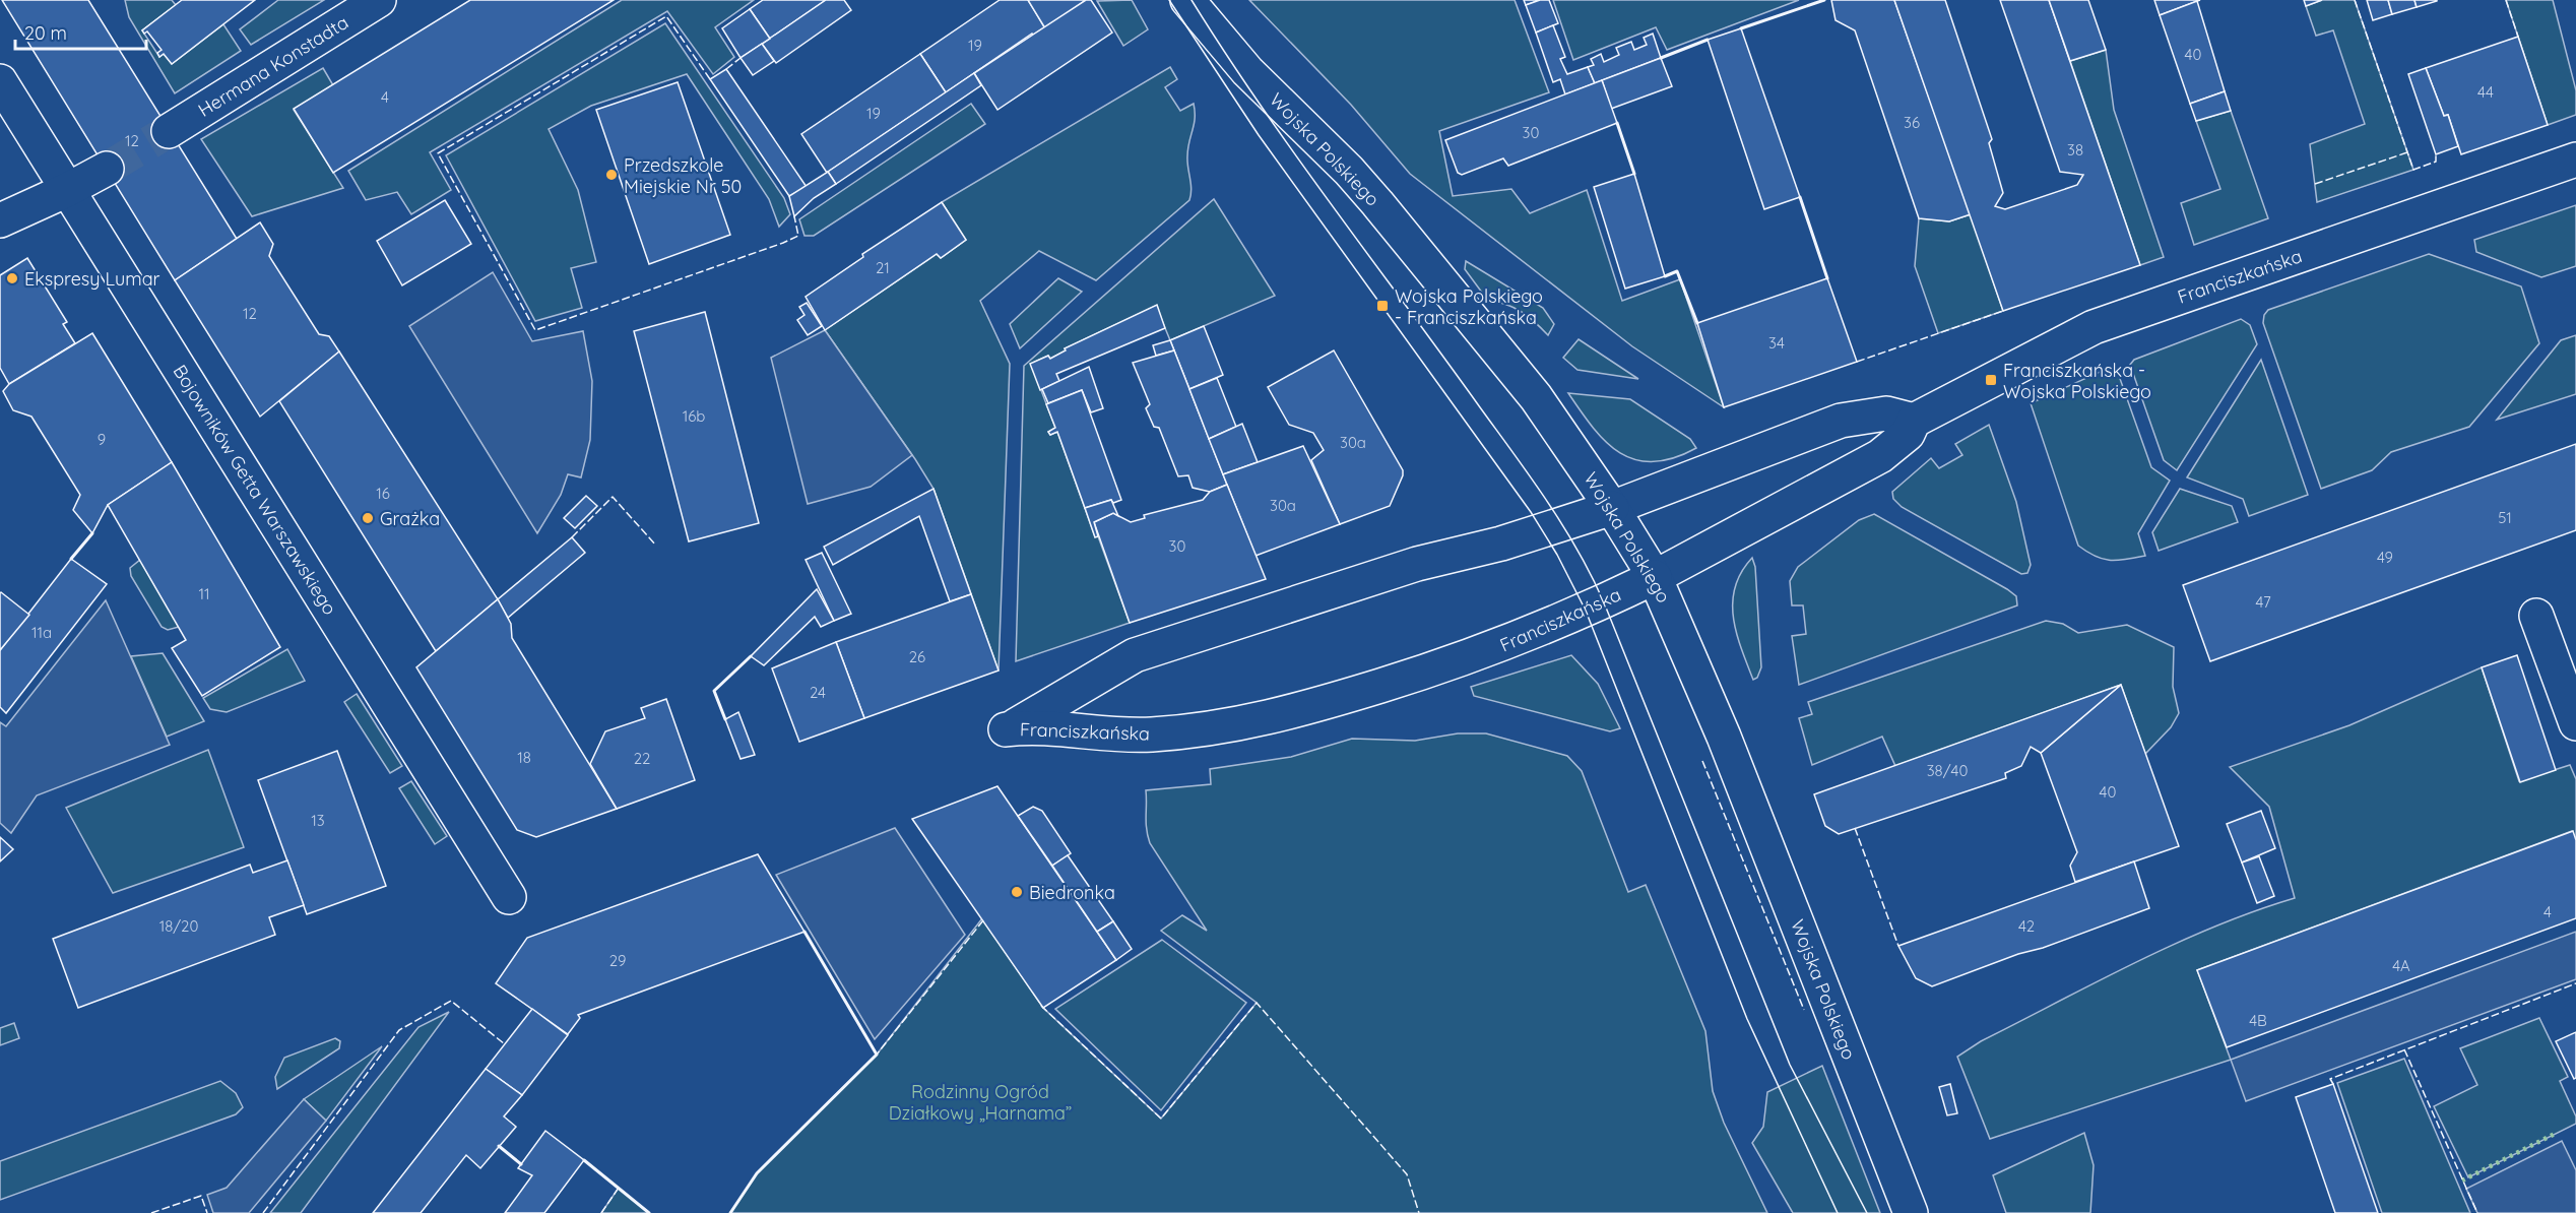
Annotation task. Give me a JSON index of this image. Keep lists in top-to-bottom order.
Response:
{
  "streets": {
    "street": [
      "Hermana Konstadta",
      "Wojska Polskiego",
      "Franciszkańska",
      "Bojowników Getta Warszawskiego"
    ]
  },
  "crossings": [
    ["Wojska Polskiego", "Franciszkańska"]
  ],
  "parks": ["Rodzinny Ogród Działkowy „Harnama”"],
  "places": {
    "other": [
      "Przedszkole Miejskie Nr 50",
      "Ekspresy Lumar",
      "Grażka",
      "Biedronka"
    ],
    "transit": ["Wojska Polskiego - Franciszkańska", "Franciszkańska - Wojska Polskiego"]
  },
  "house_numbers": [
    "19",
    "40",
    "44",
    "4",
    "19",
    "36",
    "30",
    "12",
    "38",
    "21",
    "12",
    "34",
    "16b",
    "9",
    "30a",
    "16",
    "30a",
    "51",
    "30",
    "49",
    "11",
    "47",
    "11a",
    "26",
    "24",
    "18",
    "22",
    "38/40",
    "40",
    "13",
    "4",
    "18/20",
    "42",
    "29",
    "4A",
    "4B"
  ],
  "scale_bar": "20 m"
}
